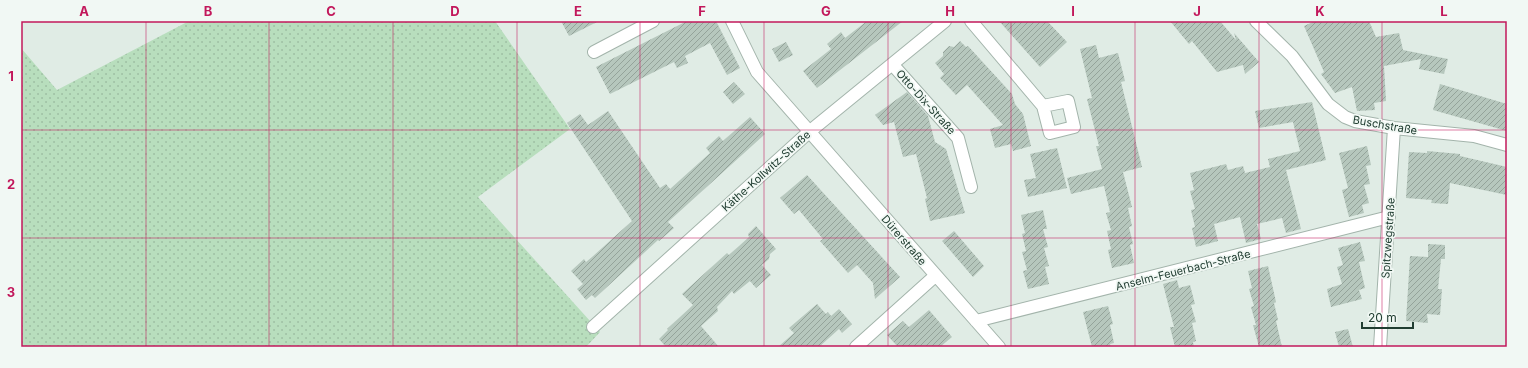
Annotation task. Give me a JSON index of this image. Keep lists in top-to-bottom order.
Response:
{
  "streets": {
    "street": [
      "Otto-Dix-Straße",
      "Buschstraße",
      "Käthe-Kollwitz-Straße",
      "Spitzwegstraße",
      "Dürerstraße",
      "Anselm-Feuerbach-Straße"
    ]
  },
  "crossings": [
    ["Otto-Dix-Straße", "Käthe-Kollwitz-Straße"],
    ["Buschstraße", "Spitzwegstraße"],
    ["Käthe-Kollwitz-Straße", "Dürerstraße"],
    ["Spitzwegstraße", "Anselm-Feuerbach-Straße"],
    ["Dürerstraße", "Anselm-Feuerbach-Straße"]
  ],
  "scale_bar": "20 m",
  "grid": {
    "columns": [
      "A",
      "B",
      "C",
      "D",
      "E",
      "F",
      "G",
      "H",
      "I",
      "J",
      "K",
      "L"
    ],
    "rows": ["1", "2", "3"]
  }
}
